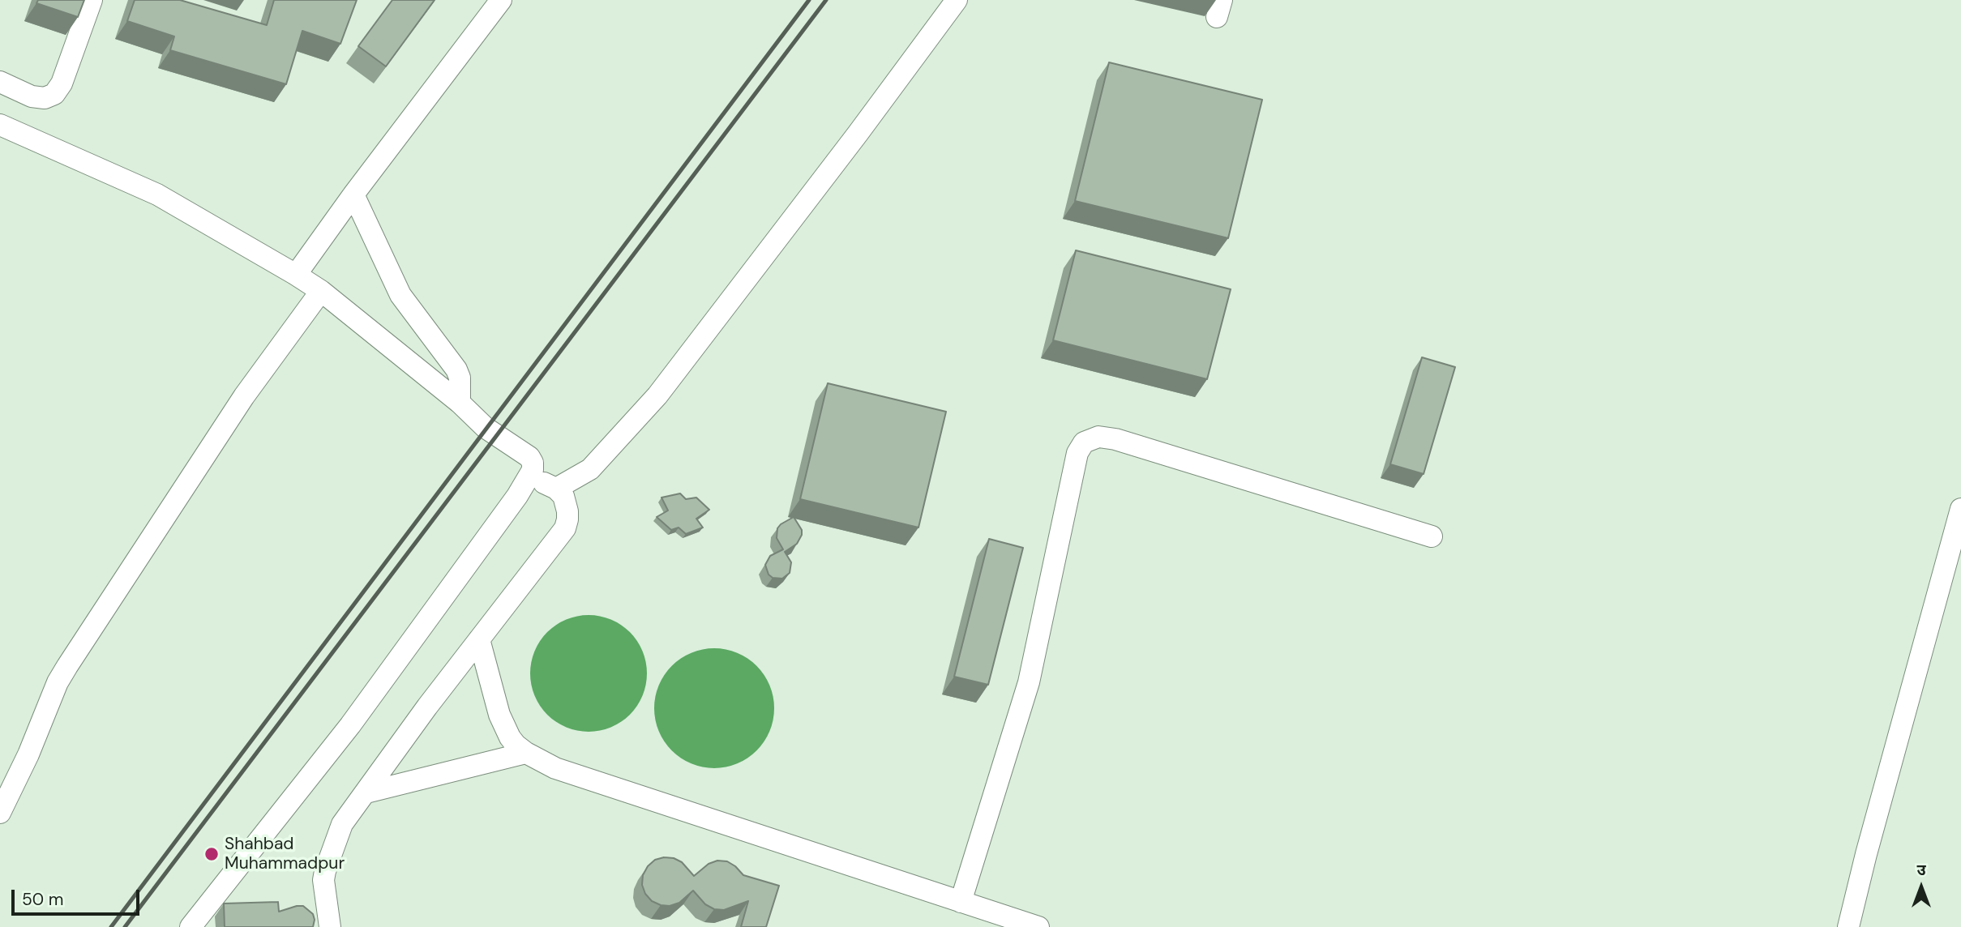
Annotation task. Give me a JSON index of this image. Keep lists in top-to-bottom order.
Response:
{
  "places": ["Shahbad Muhammadpur"],
  "scale_bar": "50 m",
  "north": "top"
}
